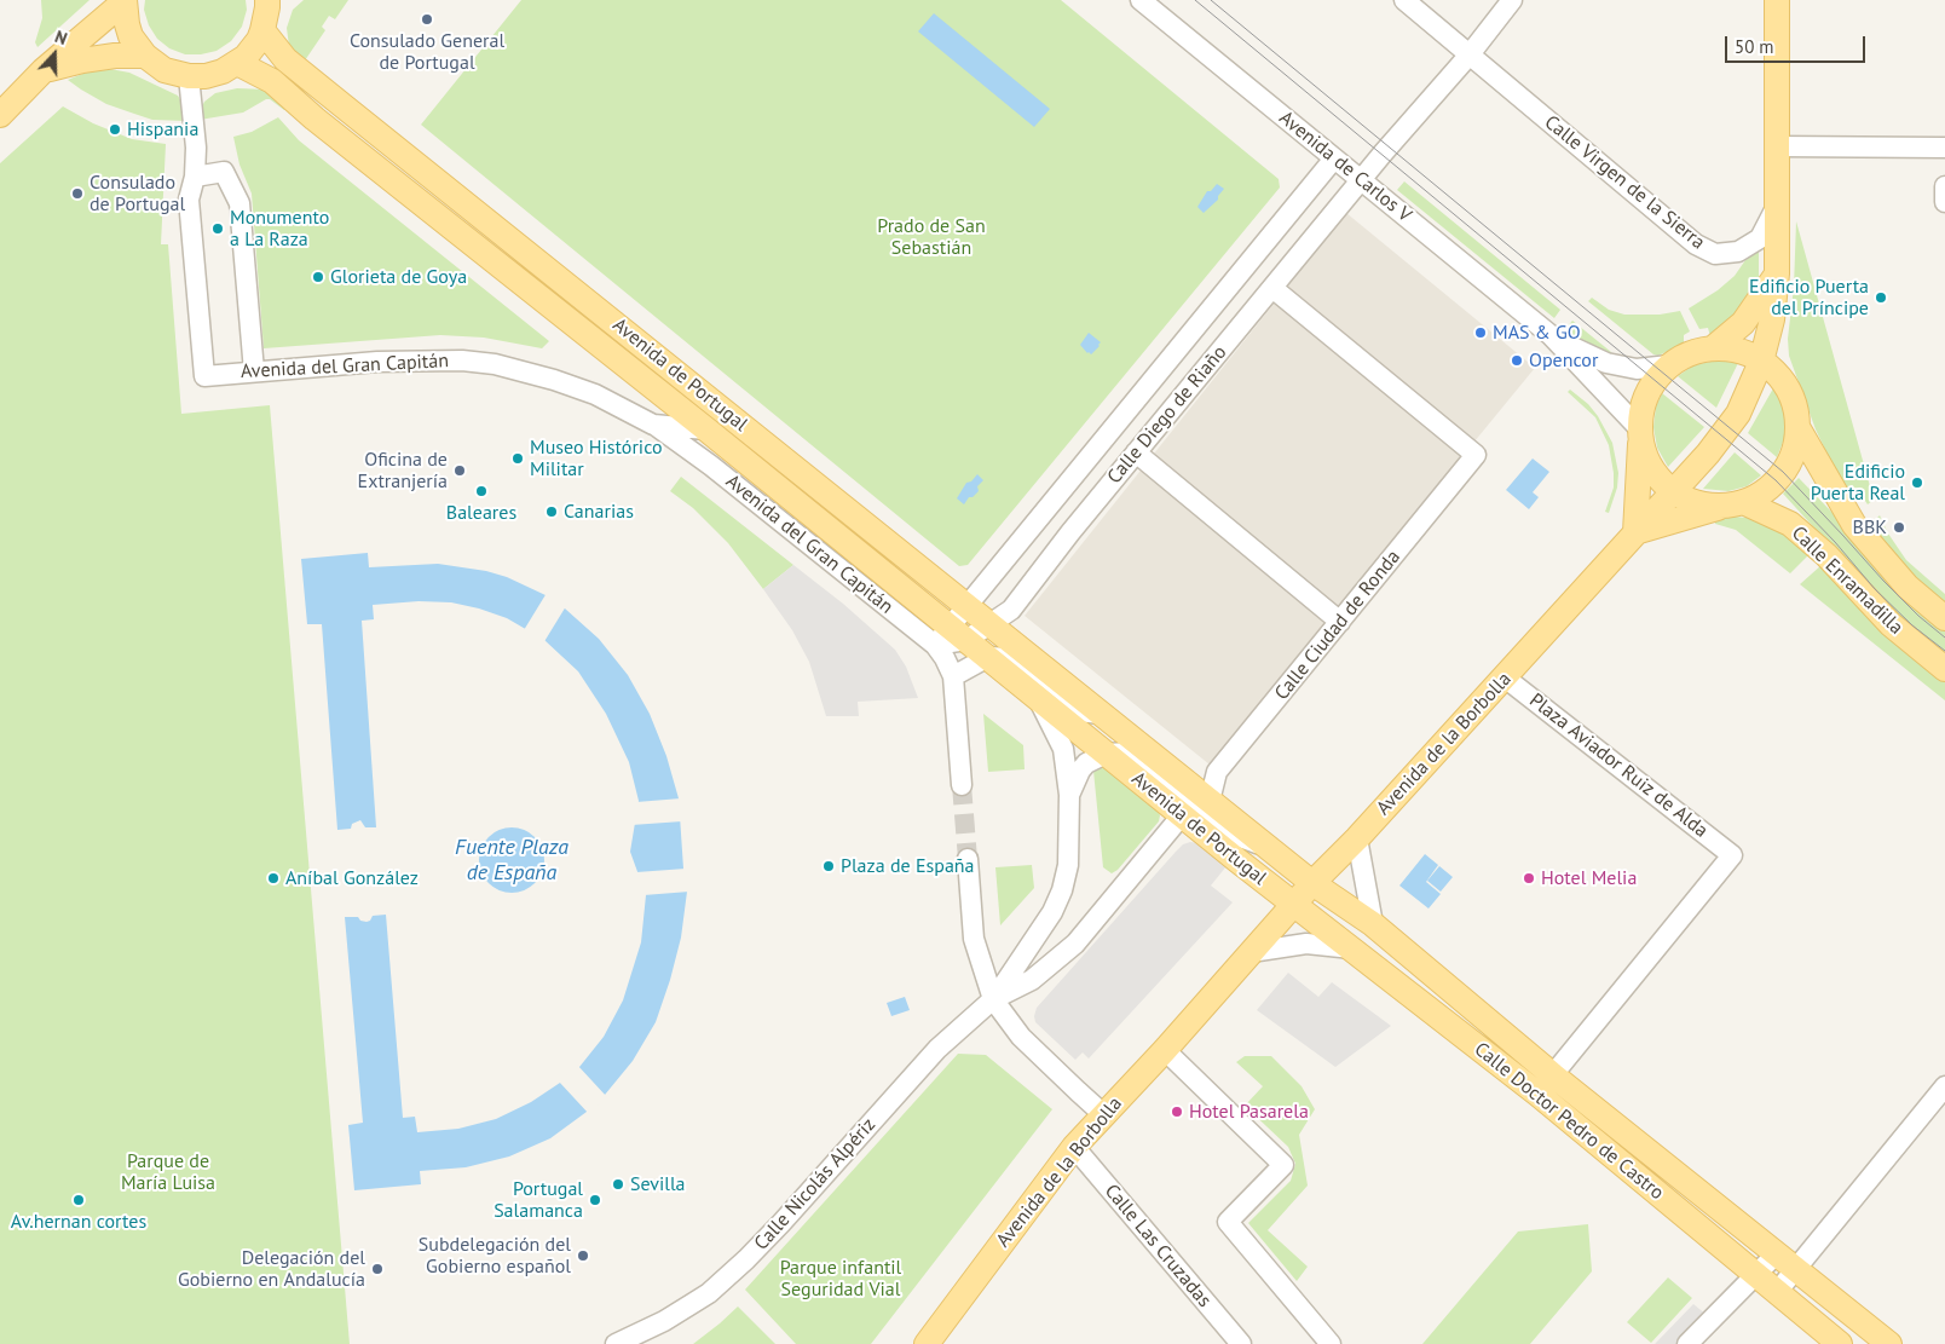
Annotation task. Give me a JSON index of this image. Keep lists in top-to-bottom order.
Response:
{
  "streets": {
    "main road": [
      "Avenida de Portugal",
      "Calle Enramadilla",
      "Avenida de la Borbolla",
      "Calle Doctor Pedro de Castro"
    ],
    "street": [
      "Avenida de Carlos V",
      "Calle Virgen de la Sierra",
      "Avenida del Gran Capitán",
      "Calle Diego de Riaño",
      "Calle Ciudad de Ronda",
      "Plaza Aviador Ruiz de Alda",
      "Calle Nicolás Alpériz",
      "Calle Las Cruzadas"
    ]
  },
  "crossings": [
    ["Avenida de Carlos V", "Calle Diego de Riaño"],
    ["Calle Virgen de la Sierra", "Calle Diego de Riaño"],
    ["Calle Virgen de la Sierra", "Avenida de la Borbolla"],
    ["Avenida del Gran Capitán", "Avenida de Portugal"],
    ["Avenida de Portugal", "Calle Diego de Riaño"],
    ["Avenida de Portugal", "Calle Ciudad de Ronda"],
    ["Avenida de Portugal", "Avenida de la Borbolla"],
    ["Avenida de Portugal", "Calle Doctor Pedro de Castro"],
    ["Calle Diego de Riaño", "Calle Ciudad de Ronda"],
    ["Calle Enramadilla", "Avenida de la Borbolla"],
    ["Avenida de la Borbolla", "Plaza Aviador Ruiz de Alda"],
    ["Avenida de la Borbolla", "Calle Doctor Pedro de Castro"],
    ["Avenida de la Borbolla", "Calle Las Cruzadas"],
    ["Plaza Aviador Ruiz de Alda", "Calle Doctor Pedro de Castro"]
  ],
  "water": ["Fuente Plaza de España"],
  "parks": ["Prado de San Sebastián", "Parque de María Luisa", "Parque infantil Seguridad Vial"],
  "places": [
    "Consulado General de Portugal",
    "Hispania",
    "Consulado de Portugal",
    "Monumento a La Raza",
    "Glorieta de Goya",
    "Edificio Puerta del Príncipe",
    "MAS & GO",
    "Opencor",
    "Museo Histórico Militar",
    "Oficina de Extranjería",
    "Edificio Puerta Real",
    "Baleares",
    "Canarias",
    "BBK",
    "Plaza de España",
    "Aníbal González",
    "Hotel Melia",
    "Hotel Pasarela",
    "Sevilla",
    "Av.hernan cortes",
    "Portugal Salamanca",
    "Subdelegación del Gobierno español",
    "Delegación del Gobierno en Andalucía"
  ],
  "scale_bar": "50 m",
  "north": "top"
}
